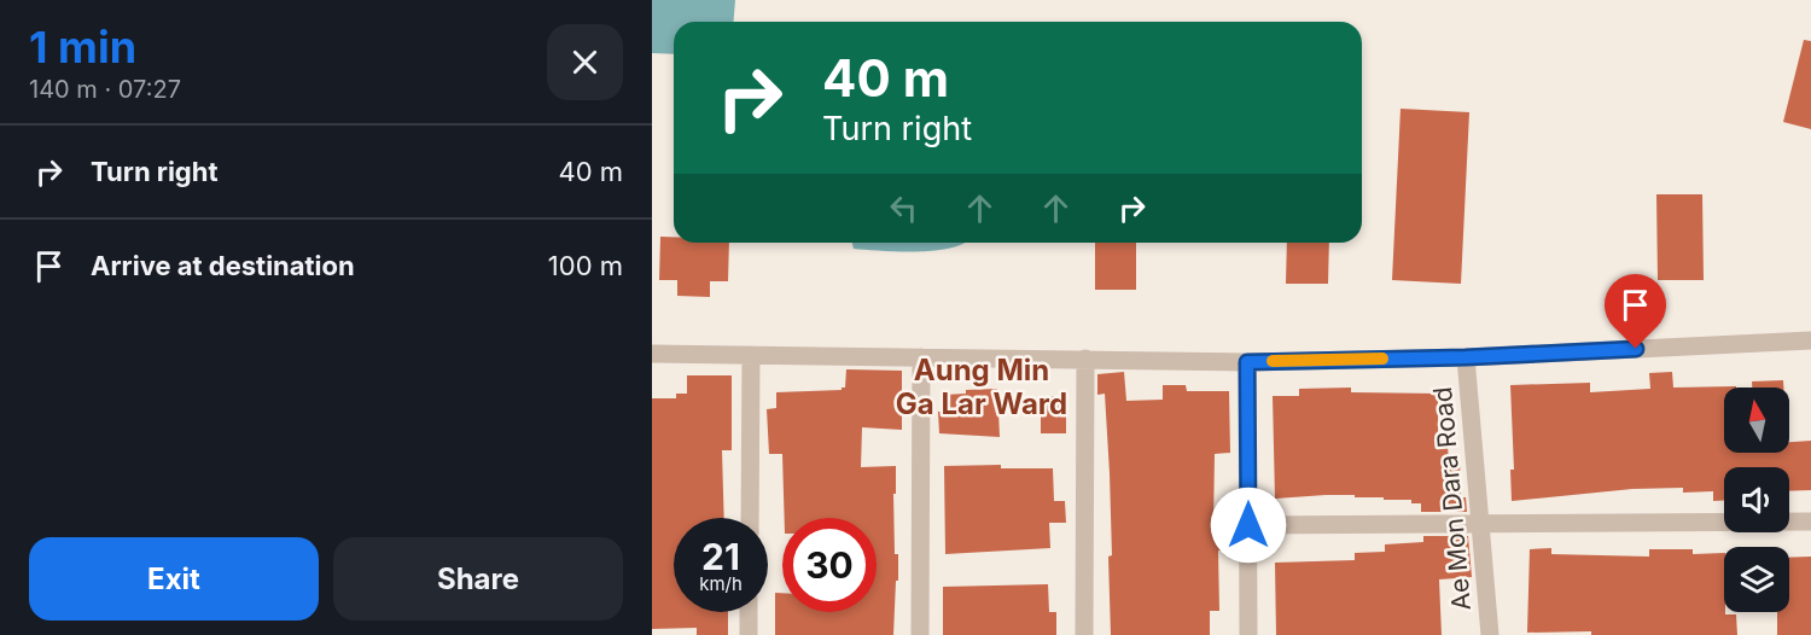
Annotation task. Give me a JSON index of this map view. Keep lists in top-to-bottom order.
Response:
{
  "streets": {
    "street": ["Ae Mon Dara Road"]
  },
  "districts": ["Aung Min Ga Lar Ward"],
  "north": "top",
  "page": {
    "heading": ["1 min", "140 m · 07:27"],
    "turn": ["40 m", "Turn right"],
    "list": [
      {
        "name": "Turn right",
        "value": "40 m"
      },
      {
        "name": "Arrive at destination",
        "value": "100 m"
      }
    ],
    "speed": "21 km/h",
    "limit": "30",
    "buttons": ["Exit", "Share"]
  }
}
